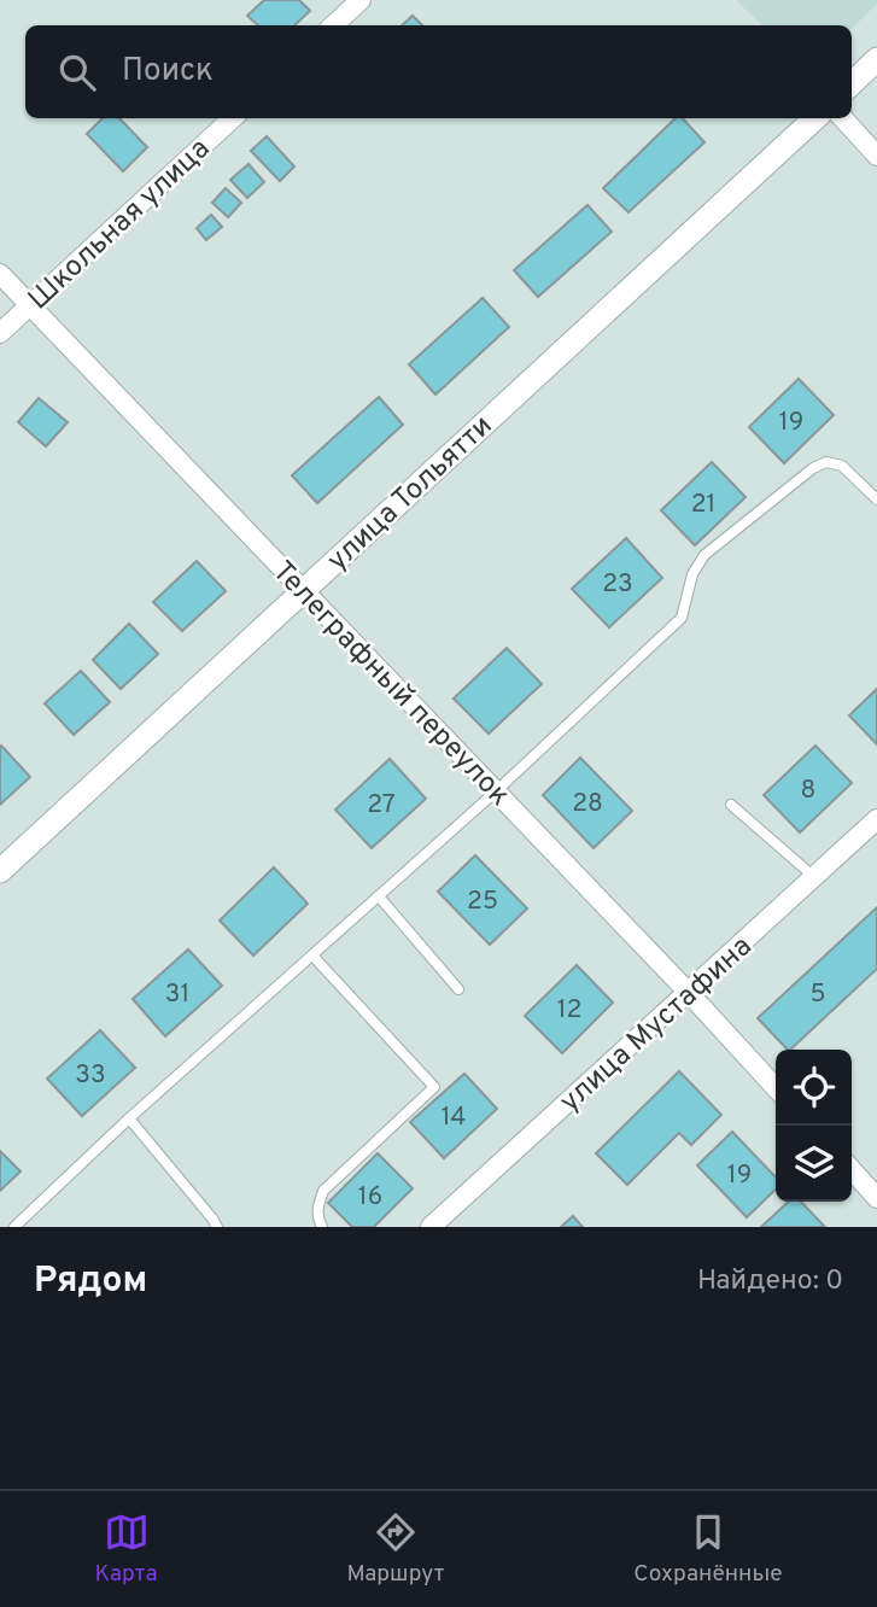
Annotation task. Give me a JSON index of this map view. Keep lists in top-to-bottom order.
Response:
{
  "streets": {
    "street": [
      "Школьная улица",
      "улица Тольятти",
      "Телеграфный переулок",
      "улица Мустафина"
    ]
  },
  "crossings": [
    ["Школьная улица", "Телеграфный переулок"],
    ["улица Тольятти", "Телеграфный переулок"],
    ["Телеграфный переулок", "улица Мустафина"]
  ],
  "house_numbers": [
    "19",
    "21",
    "23",
    "8",
    "28",
    "27",
    "25",
    "31",
    "5",
    "12",
    "33",
    "14",
    "19",
    "16"
  ],
  "page": {
    "search": "Поиск",
    "heading": ["Рядом", "Найдено: 0"],
    "nav": ["Карта", "Маршрут", "Сохранённые"]
  }
}
